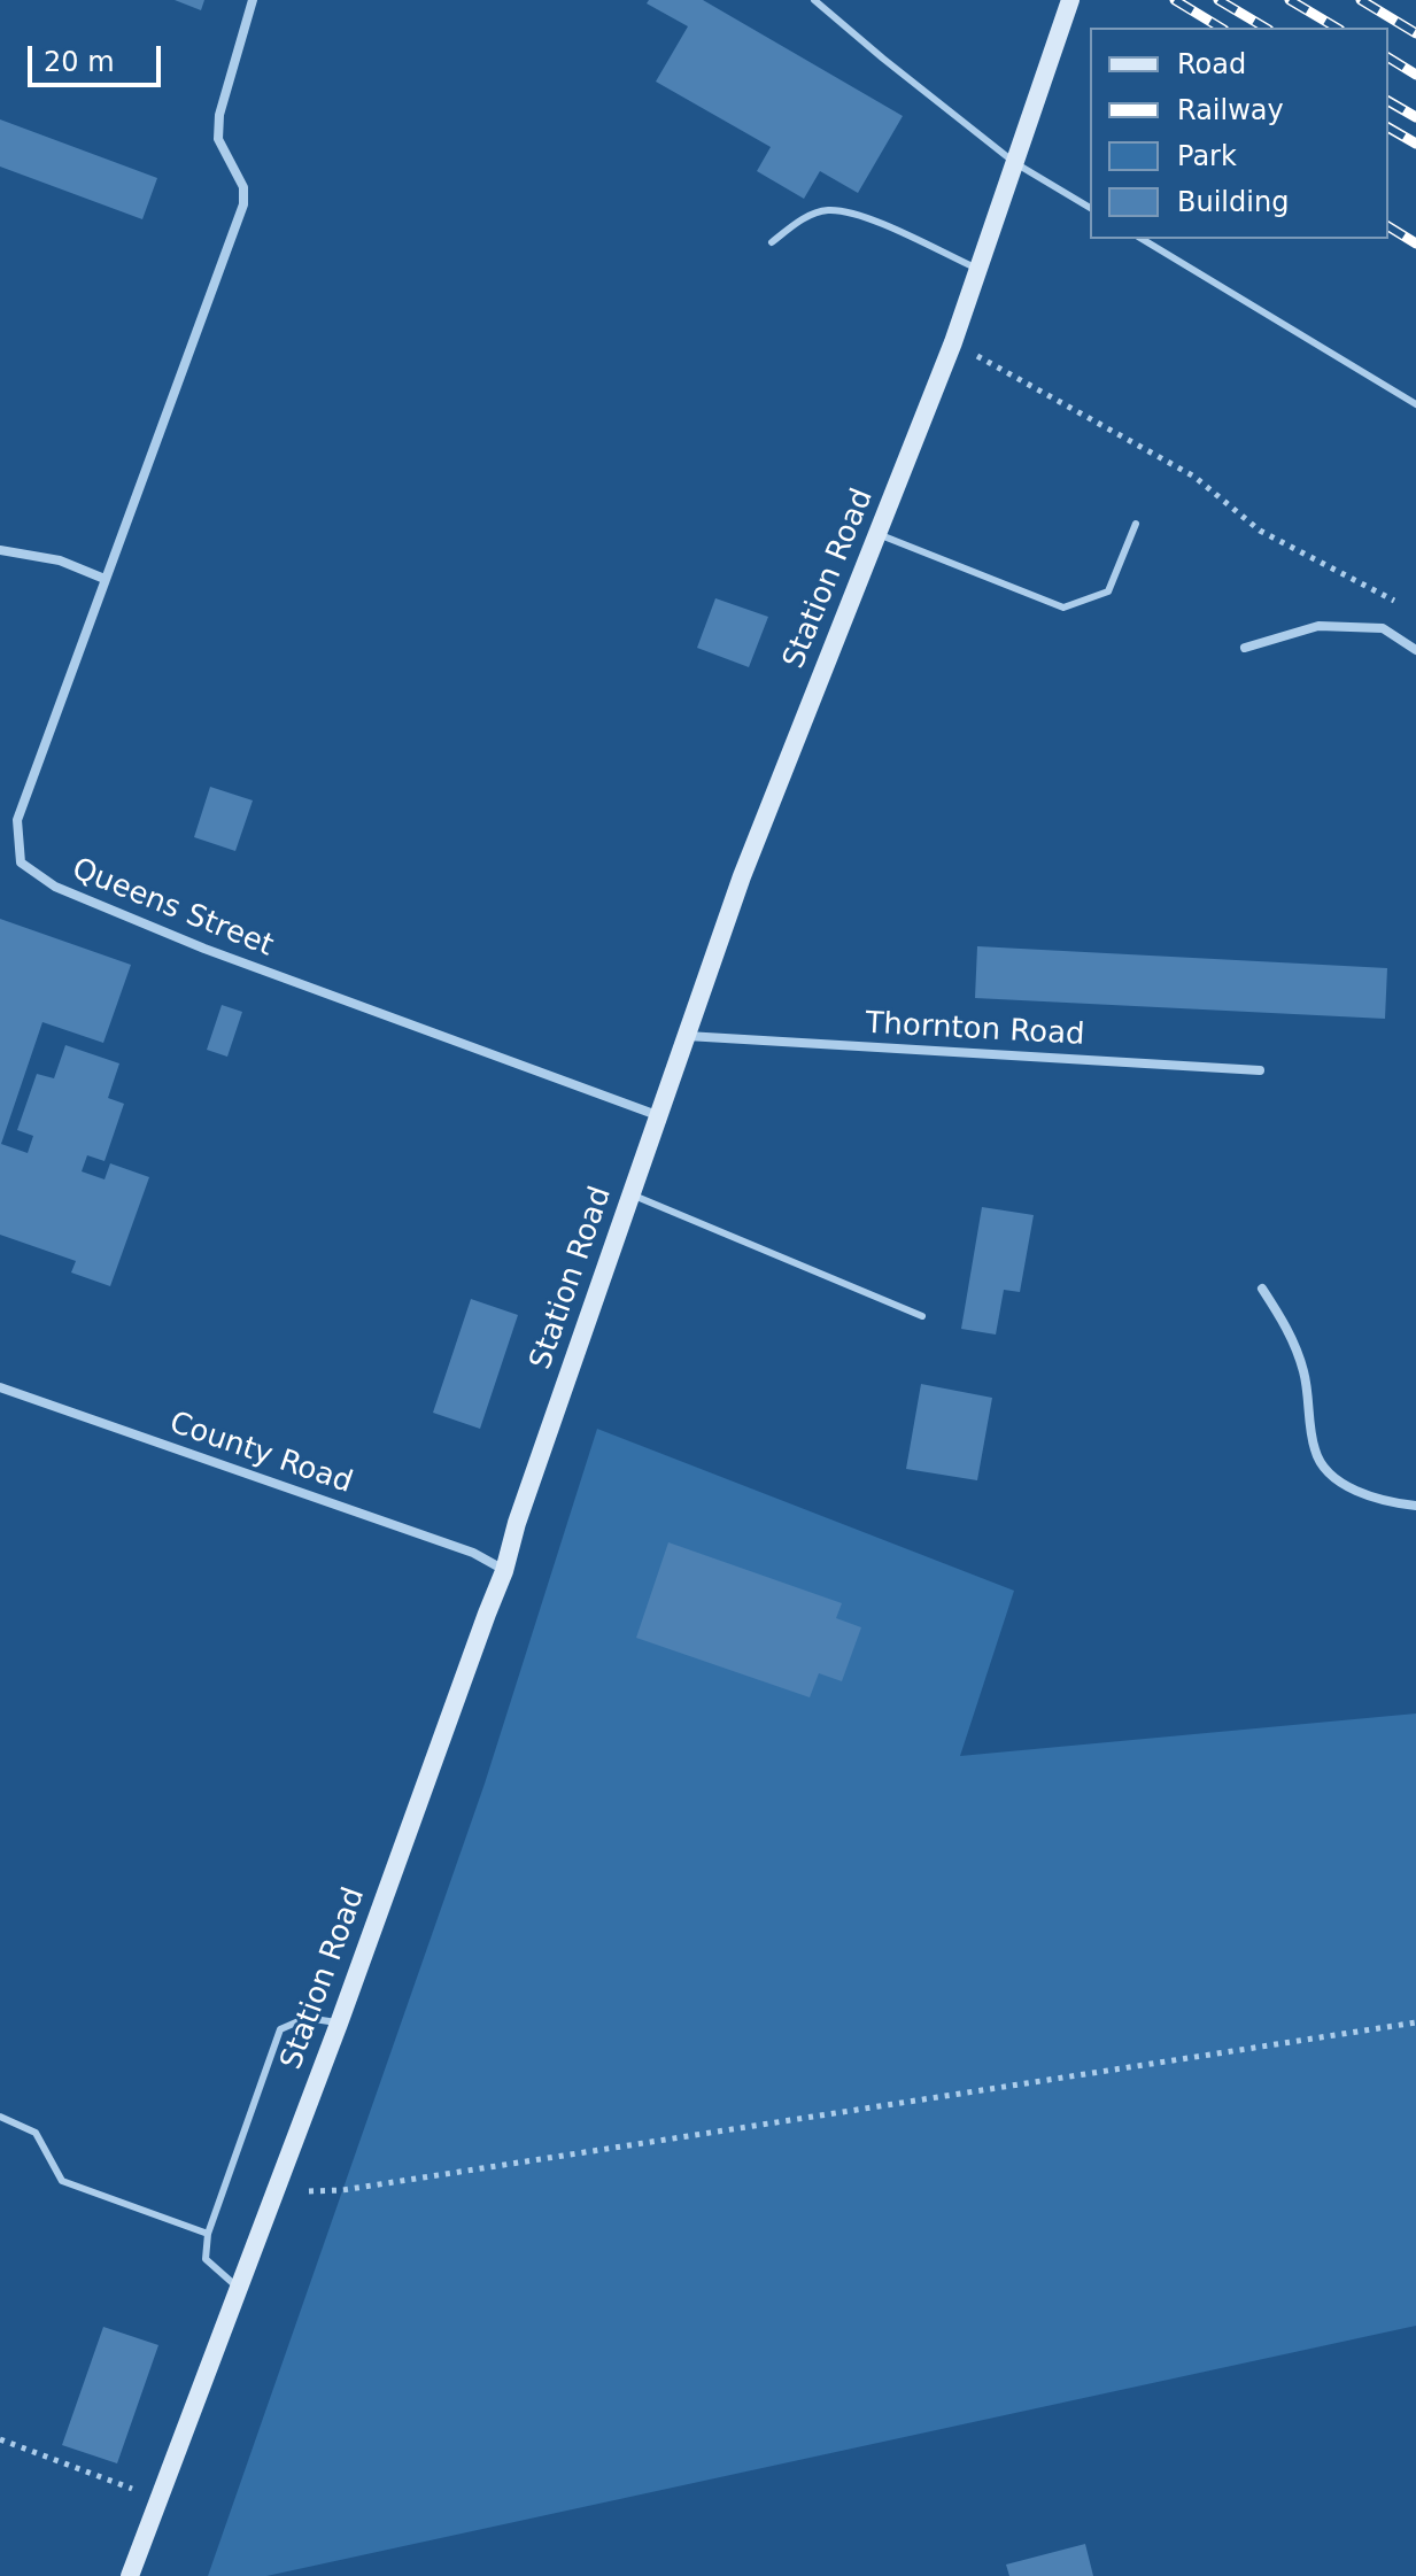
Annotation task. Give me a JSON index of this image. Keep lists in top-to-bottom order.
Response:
{
  "streets": {
    "main road": ["Station Road"],
    "street": ["Queens Street", "Thornton Road", "County Road"]
  },
  "crossings": [
    ["Station Road", "Queens Street"],
    ["Station Road", "Thornton Road"],
    ["Station Road", "County Road"]
  ],
  "legend": [
    "Road",
    "Railway",
    "Park",
    "Building"
  ],
  "scale_bar": "20 m"
}
